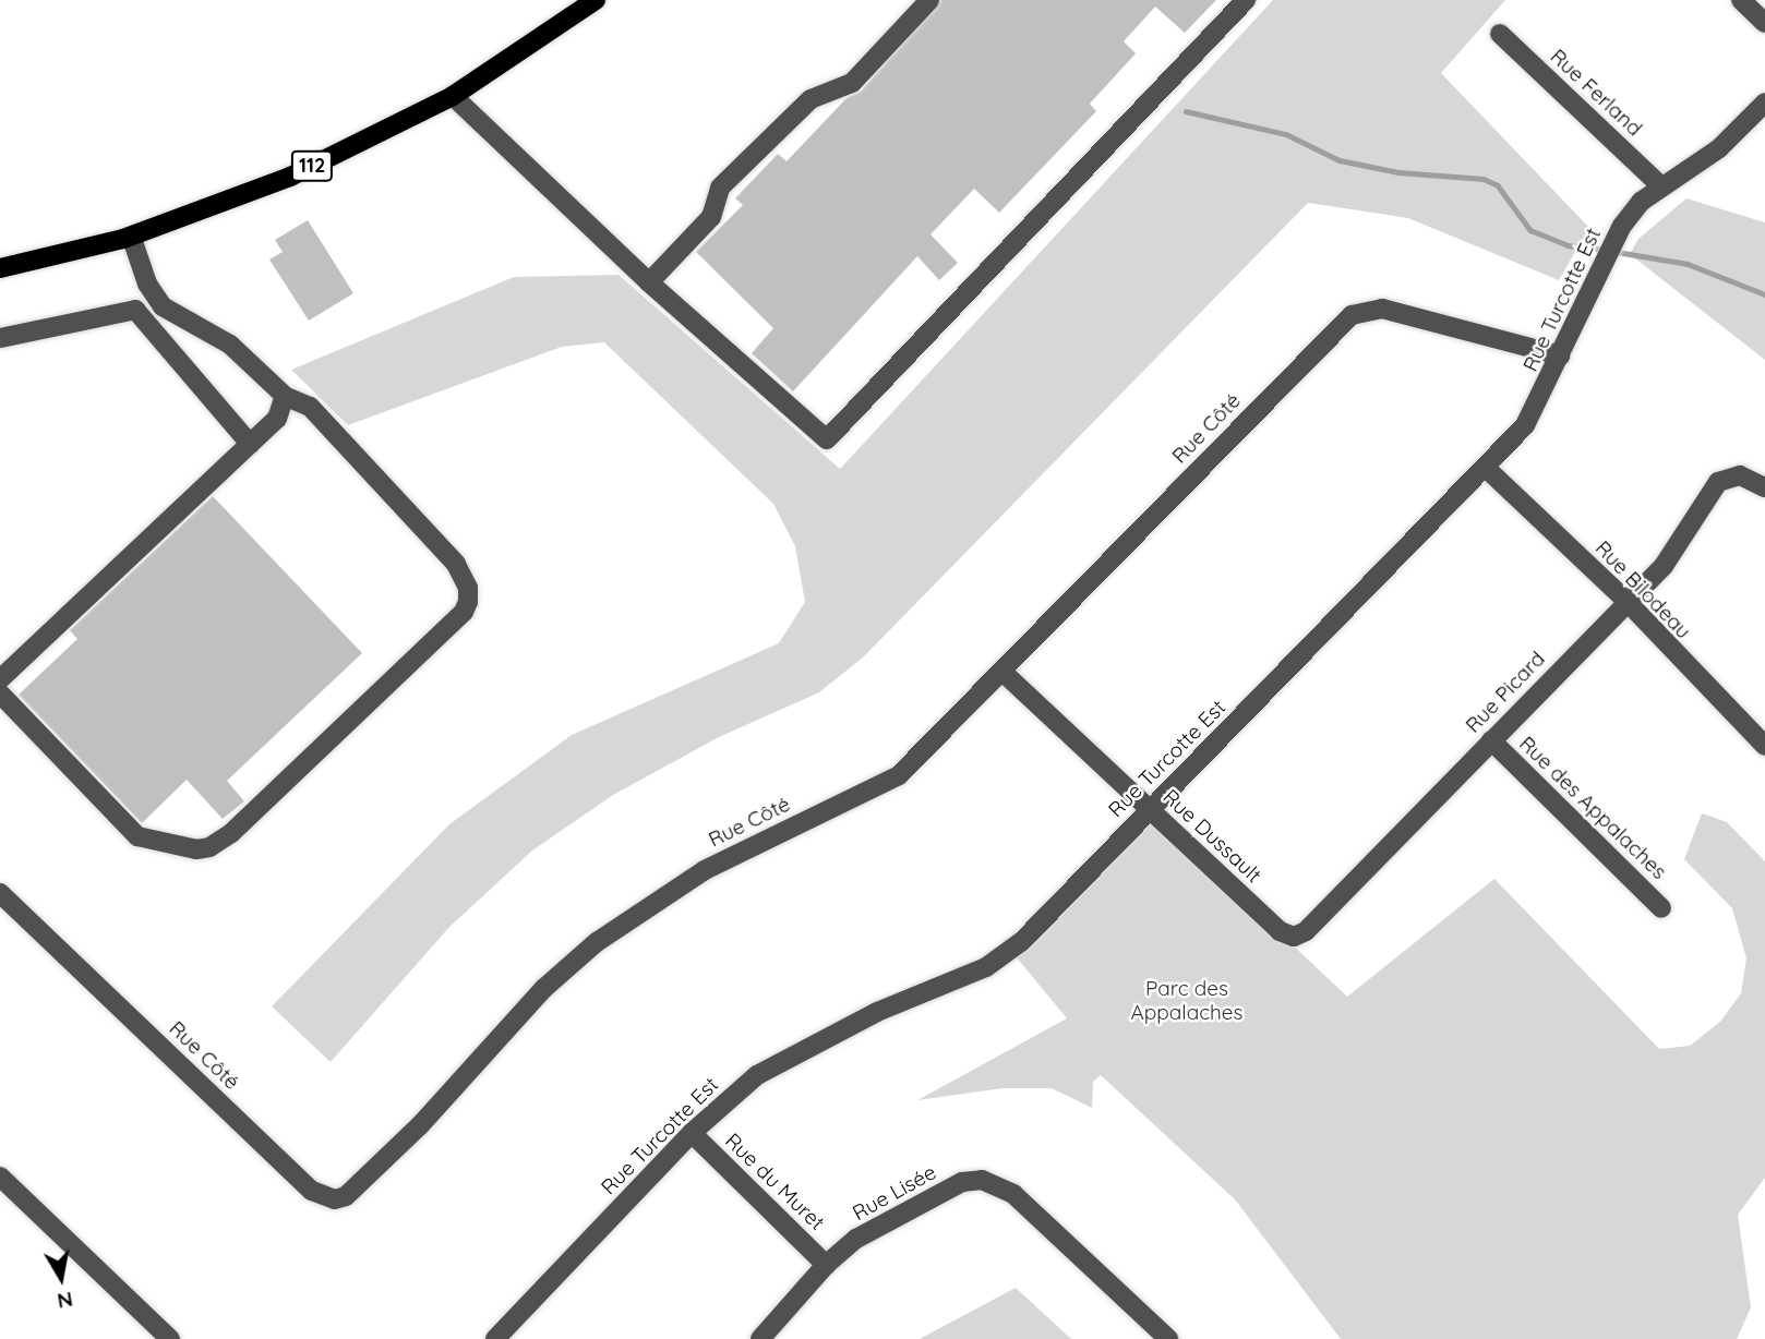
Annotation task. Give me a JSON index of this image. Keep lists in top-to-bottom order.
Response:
{
  "streets": {
    "main road": ["112"],
    "street": [
      "Rue Ferland",
      "Rue Turcotte Est",
      "Rue Côté",
      "Rue Bilodeau",
      "Rue Picard",
      "Rue des Appalaches",
      "Rue Dussault",
      "Rue du Muret",
      "Rue Lisée"
    ]
  },
  "crossings": [
    ["Rue Ferland", "Rue Turcotte Est"],
    ["Rue Turcotte Est", "Rue Côté"],
    ["Rue Turcotte Est", "Rue Bilodeau"],
    ["Rue Turcotte Est", "Rue Dussault"],
    ["Rue Turcotte Est", "Rue du Muret"],
    ["Rue Côté", "Rue Dussault"],
    ["Rue Bilodeau", "Rue Picard"],
    ["Rue Picard", "Rue des Appalaches"],
    ["Rue Picard", "Rue Dussault"],
    ["Rue du Muret", "Rue Lisée"]
  ],
  "parks": ["Parc des Appalaches"],
  "north": "bottom"
}
